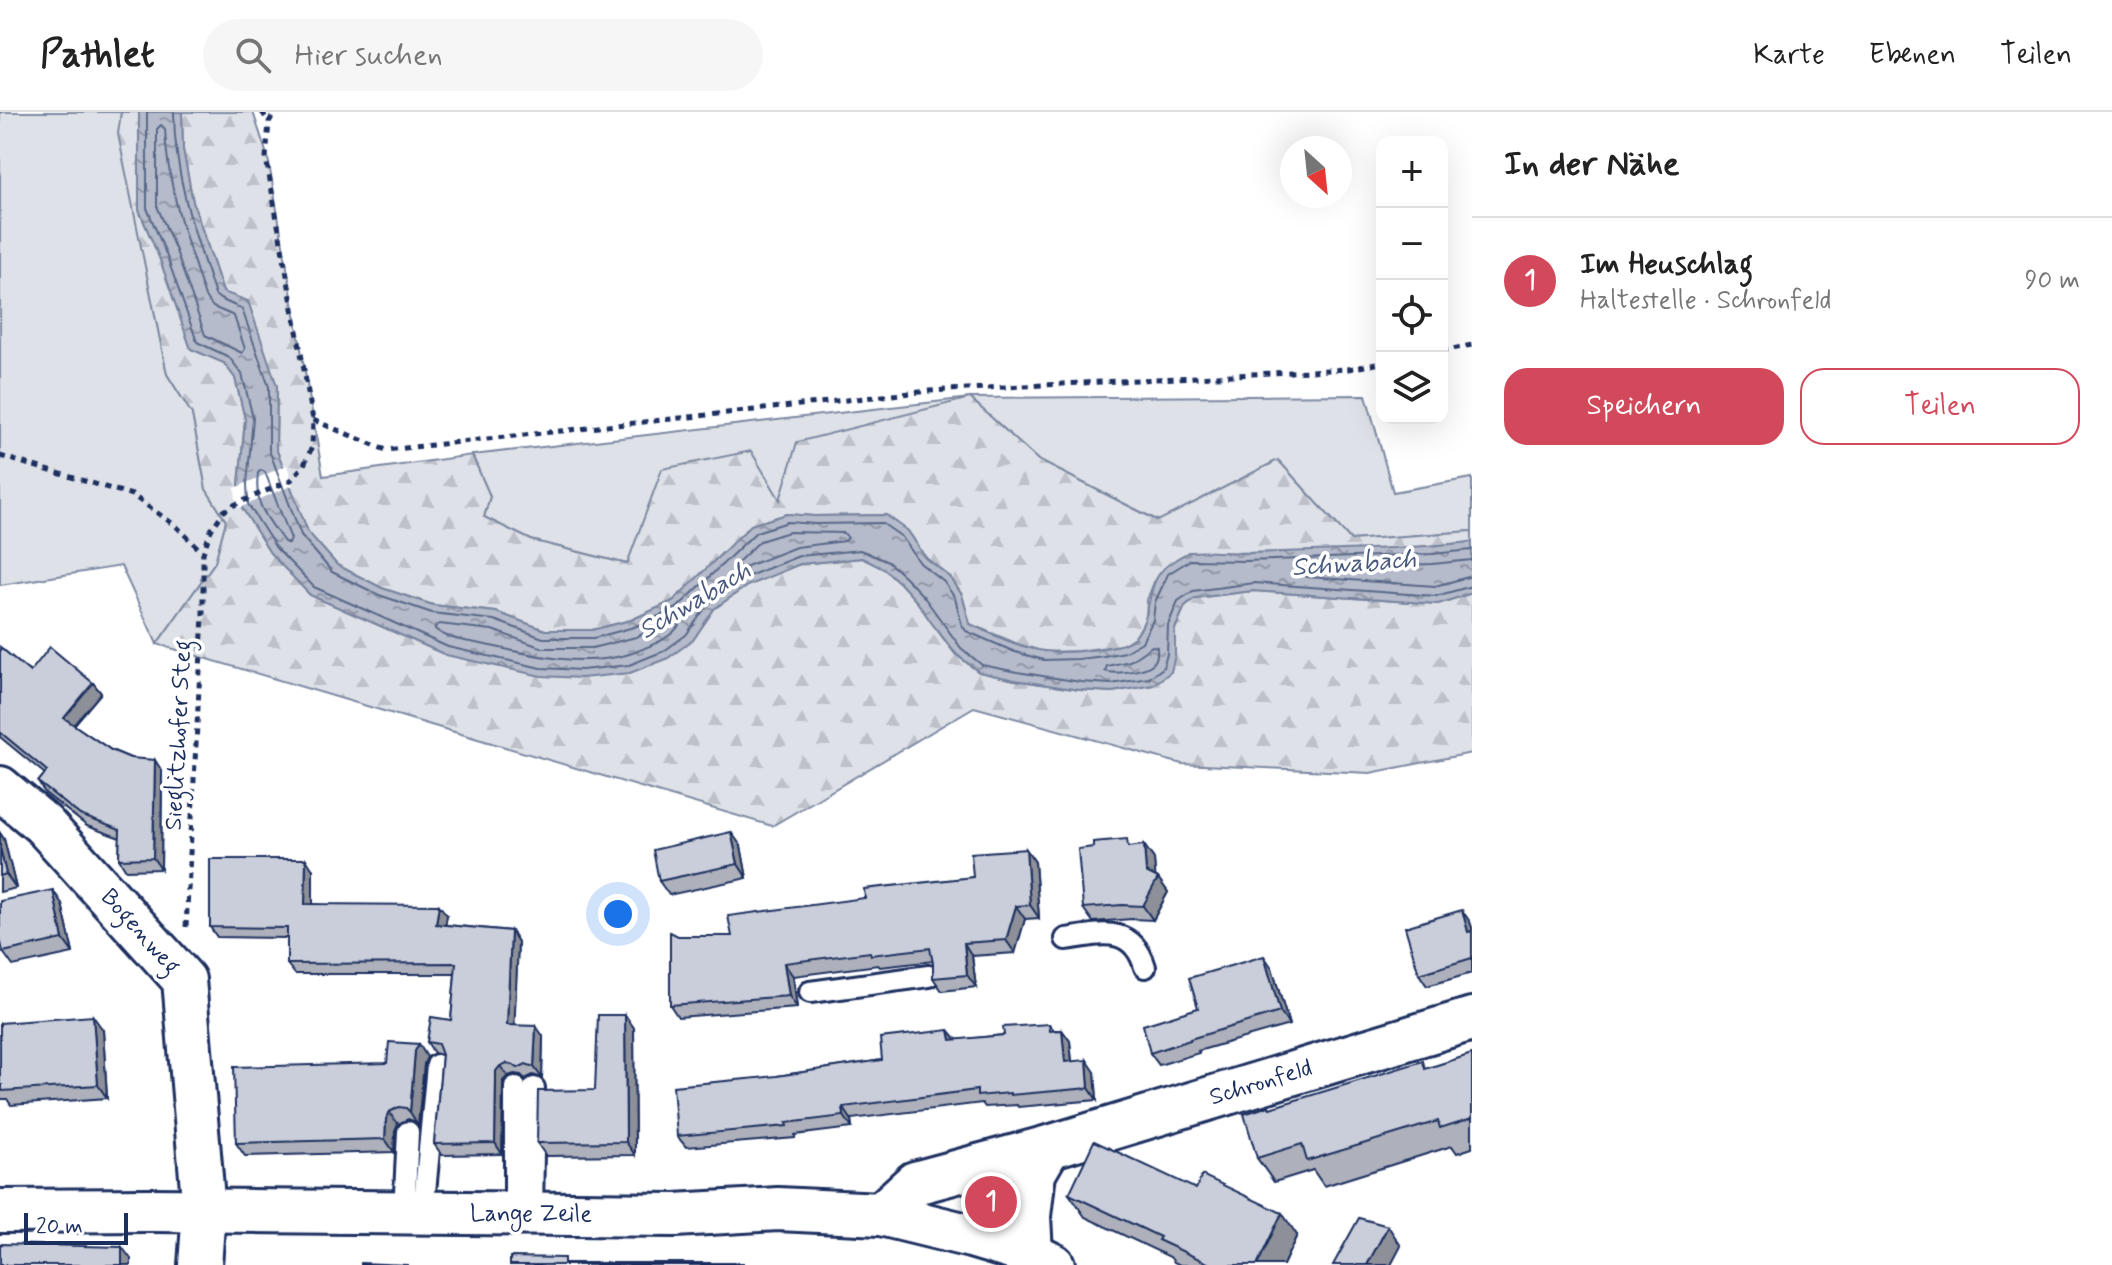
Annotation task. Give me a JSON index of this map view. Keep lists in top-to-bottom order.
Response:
{
  "streets": {
    "street": ["Bogenweg", "Schronfeld", "Lange Zeile"],
    "path": ["Sieglitzhofer Steg"]
  },
  "crossings": [
    ["Sieglitzhofer Steg", "Bogenweg"],
    ["Bogenweg", "Lange Zeile"],
    ["Schronfeld", "Lange Zeile"]
  ],
  "water": ["Schwabach"],
  "scale_bar": "20 m",
  "north": "bottom right",
  "page": {
    "header": "Pathlet",
    "search": "Hier suchen",
    "nav": ["Karte", "Ebenen", "Teilen"],
    "heading": "In der Nähe",
    "map_buttons": ["+", "−"],
    "list": [
      {
        "mark": "1",
        "name": "Im Heuschlag",
        "note": "Haltestelle · Schronfeld",
        "value": "90 m"
      }
    ],
    "buttons": ["Speichern", "Teilen"],
    "pins": "1",
    "scale": "20 m"
  }
}
